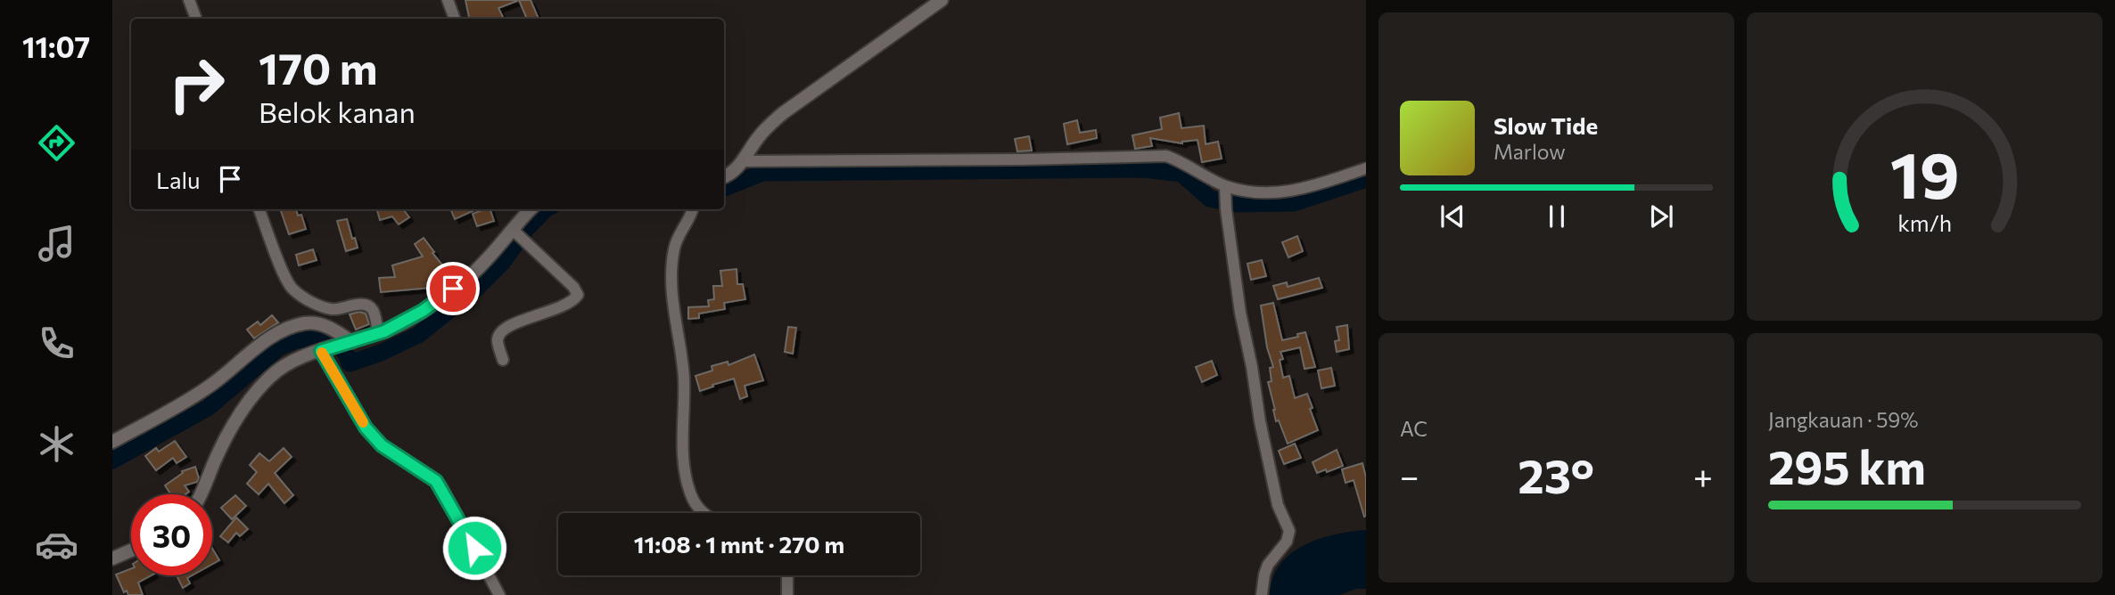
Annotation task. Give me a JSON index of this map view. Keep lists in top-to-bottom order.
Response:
{
  "page": {
    "tabs": "11:07",
    "turn": ["170 m", "Belok kanan"],
    "song": ["Slow Tide", "Marlow"],
    "then": "Lalu",
    "tile": [
      "AC",
      ["Jangkauan · 59%", "295 km"]
    ],
    "heat": ["−", "23°", "+"],
    "limit": "30",
    "trip": "11:08 · 1 mnt · 270 m",
    "gauge": ["19", "km/h"]
  }
}
